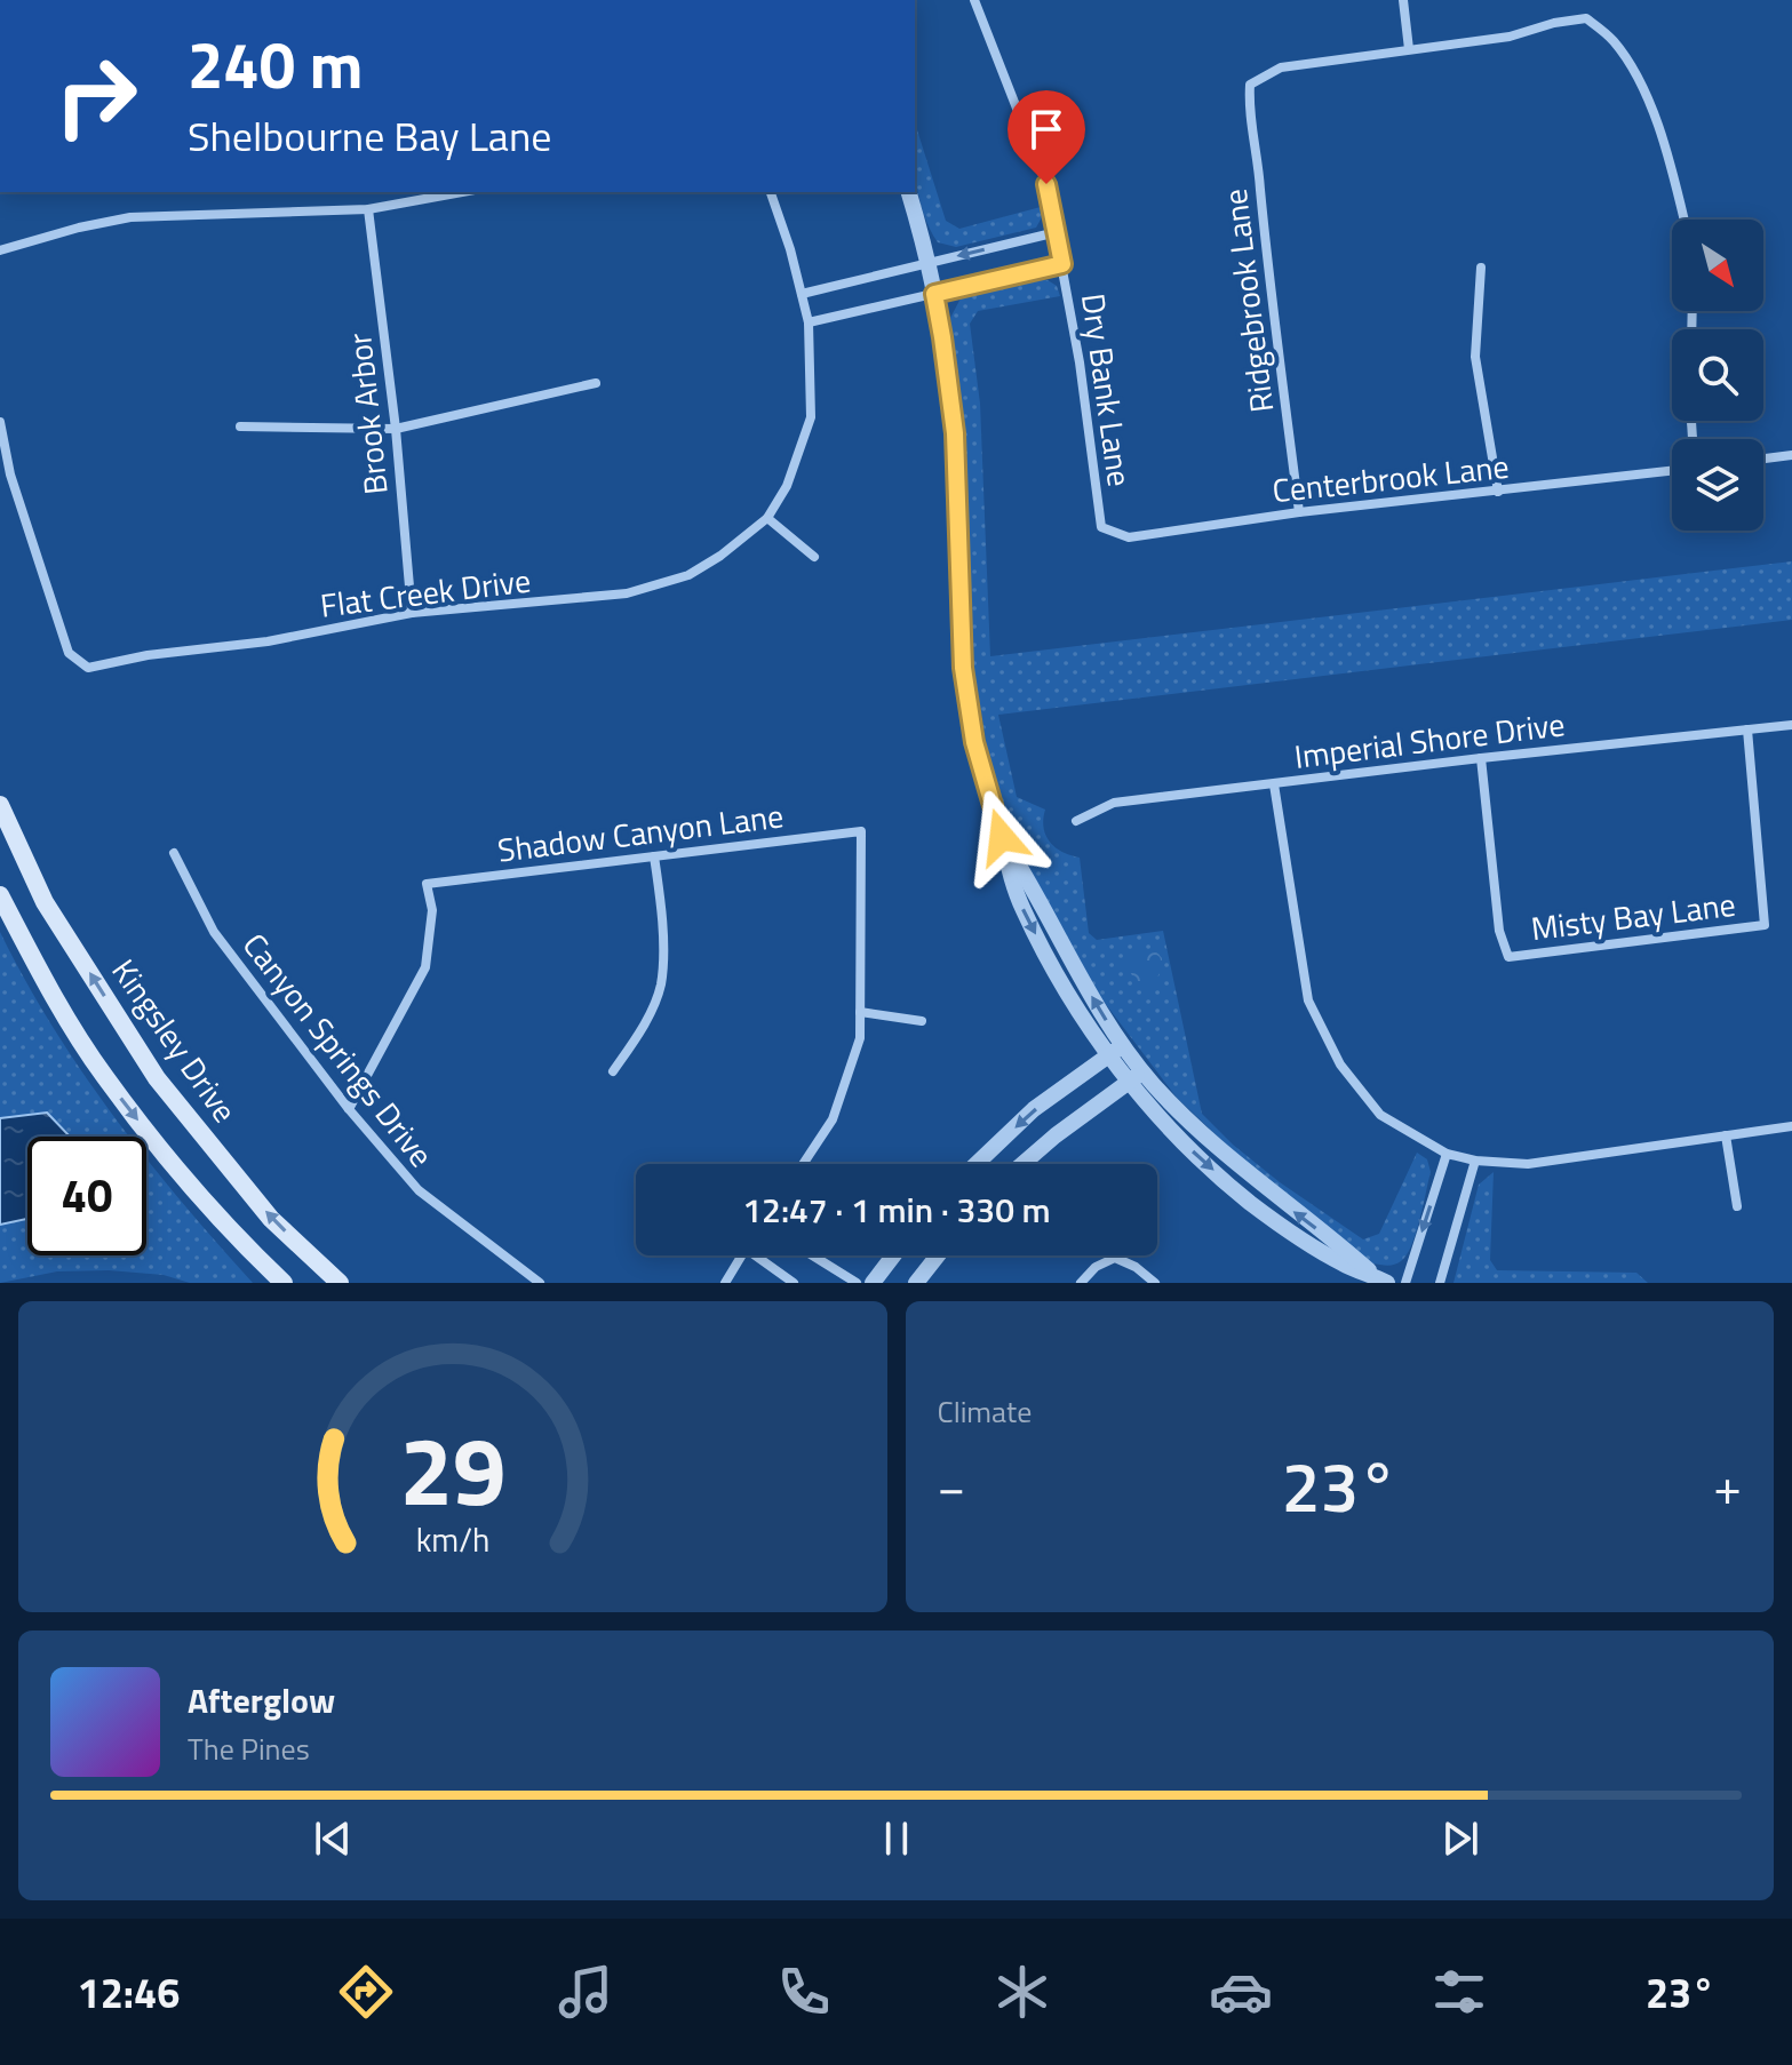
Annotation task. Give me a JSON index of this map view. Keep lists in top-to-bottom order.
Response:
{
  "streets": {
    "main road": ["Kingsley Drive"],
    "street": [
      "Ridgebrook Lane",
      "Dry Bank Lane",
      "Brook Arbor",
      "Centerbrook Lane",
      "Flat Creek Drive",
      "Imperial Shore Drive",
      "Shadow Canyon Lane",
      "Misty Bay Lane",
      "Canyon Springs Drive"
    ]
  },
  "crossings": [
    ["Ridgebrook Lane", "Centerbrook Lane"],
    ["Dry Bank Lane", "Centerbrook Lane"],
    ["Brook Arbor", "Flat Creek Drive"],
    ["Imperial Shore Drive", "Misty Bay Lane"],
    ["Shadow Canyon Lane", "Canyon Springs Drive"]
  ],
  "north": "bottom right",
  "page": {
    "turn": ["240 m", "Shelbourne Bay Lane"],
    "limit": "40",
    "trip": "12:47 · 1 min · 330 m",
    "tile": "Climate",
    "heat": ["−", "23°", "+"],
    "song": ["Afterglow", "The Pines"],
    "tabs": ["12:46", "23°"],
    "gauge": ["29", "km/h"]
  }
}
